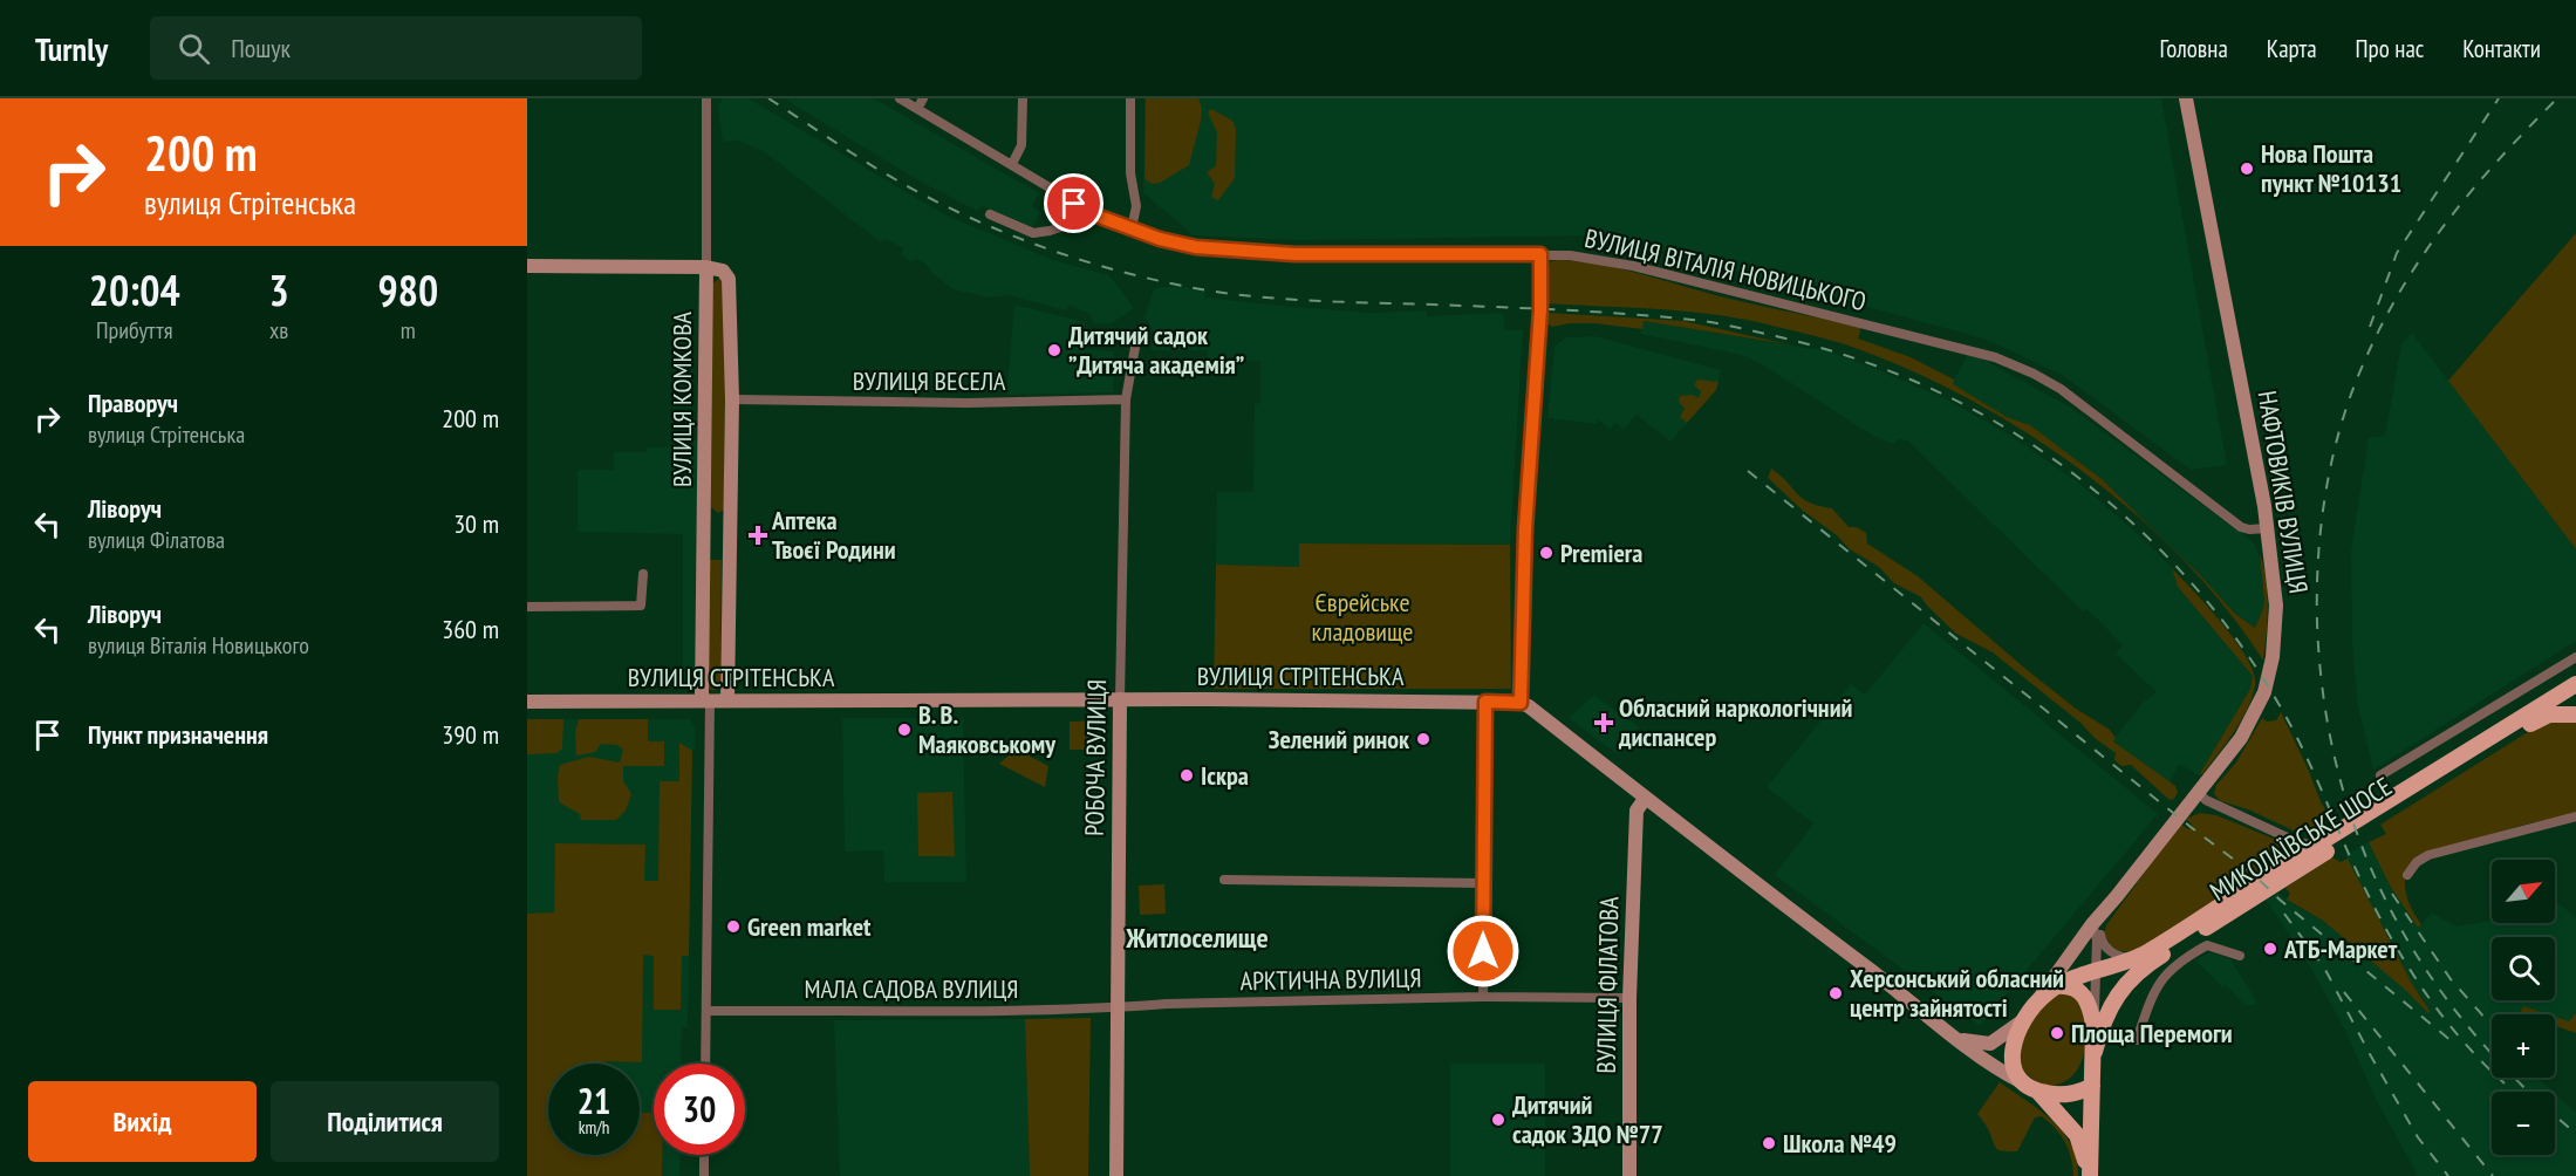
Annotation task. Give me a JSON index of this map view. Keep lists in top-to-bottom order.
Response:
{
  "streets": {
    "main road": ["МИКОЛАЇВСЬКЕ ШОСЕ"],
    "street": [
      "ВУЛИЦЯ ВІТАЛІЯ НОВИЦЬКОГО",
      "ВУЛИЦЯ ВЕСЕЛА",
      "ВУЛИЦЯ КОМКОВА",
      "НАФТОВИКІВ ВУЛИЦЯ",
      "ВУЛИЦЯ СТРІТЕНСЬКА",
      "РОБОЧА ВУЛИЦЯ",
      "АРКТИЧНА ВУЛИЦЯ",
      "ВУЛИЦЯ ФІЛАТОВА",
      "МАЛА САДОВА ВУЛИЦЯ"
    ]
  },
  "crossings": [
    ["ВУЛИЦЯ ВІТАЛІЯ НОВИЦЬКОГО", "НАФТОВИКІВ ВУЛИЦЯ"],
    ["ВУЛИЦЯ ВЕСЕЛА", "ВУЛИЦЯ КОМКОВА"],
    ["ВУЛИЦЯ ВЕСЕЛА", "РОБОЧА ВУЛИЦЯ"],
    ["ВУЛИЦЯ КОМКОВА", "ВУЛИЦЯ СТРІТЕНСЬКА"],
    ["ВУЛИЦЯ КОМКОВА", "МАЛА САДОВА ВУЛИЦЯ"],
    ["НАФТОВИКІВ ВУЛИЦЯ", "МИКОЛАЇВСЬКЕ ШОСЕ"],
    ["ВУЛИЦЯ СТРІТЕНСЬКА", "РОБОЧА ВУЛИЦЯ"],
    ["РОБОЧА ВУЛИЦЯ", "АРКТИЧНА ВУЛИЦЯ"],
    ["РОБОЧА ВУЛИЦЯ", "МАЛА САДОВА ВУЛИЦЯ"],
    ["АРКТИЧНА ВУЛИЦЯ", "ВУЛИЦЯ ФІЛАТОВА"],
    ["АРКТИЧНА ВУЛИЦЯ", "МАЛА САДОВА ВУЛИЦЯ"]
  ],
  "districts": ["Житлоселище"],
  "parks": ["Єврейське кладовище"],
  "places": {
    "other": [
      "Нова Пошта пункт №10131",
      "Дитячий садок ”Дитяча академія”",
      "Premiera",
      "В. В. Маяковському",
      "Зелений ринок",
      "Іскра",
      "Green market",
      "АТБ-Маркет",
      "Херсонський обласний центр зайнятості",
      "Площа Перемоги",
      "Дитячий садок ЗДО №77",
      "Школа №49"
    ],
    "health": ["Аптека Твоєї Родини", "Обласний наркологічний диспансер"]
  },
  "north": "top right",
  "page": {
    "header": "Turnly",
    "search": "Пошук",
    "nav": [
      "Головна",
      "Карта",
      "Про нас",
      "Контакти"
    ],
    "turn": ["200 m", "вулиця Стрітенська"],
    "eta": [
      "20:04",
      "Прибуття",
      "3",
      "хв",
      "980",
      "m"
    ],
    "list": [
      {
        "name": "Праворуч",
        "note": "вулиця Стрітенська",
        "value": "200 m"
      },
      {
        "name": "Ліворуч",
        "note": "вулиця Філатова",
        "value": "30 m"
      },
      {
        "name": "Ліворуч",
        "note": "вулиця Віталія Новицького",
        "value": "360 m"
      },
      {
        "name": "Пункт призначення",
        "value": "390 m"
      }
    ],
    "map_buttons": ["+", "−"],
    "speed": "21 km/h",
    "limit": "30",
    "buttons": ["Вихід", "Поділитися"]
  }
}
